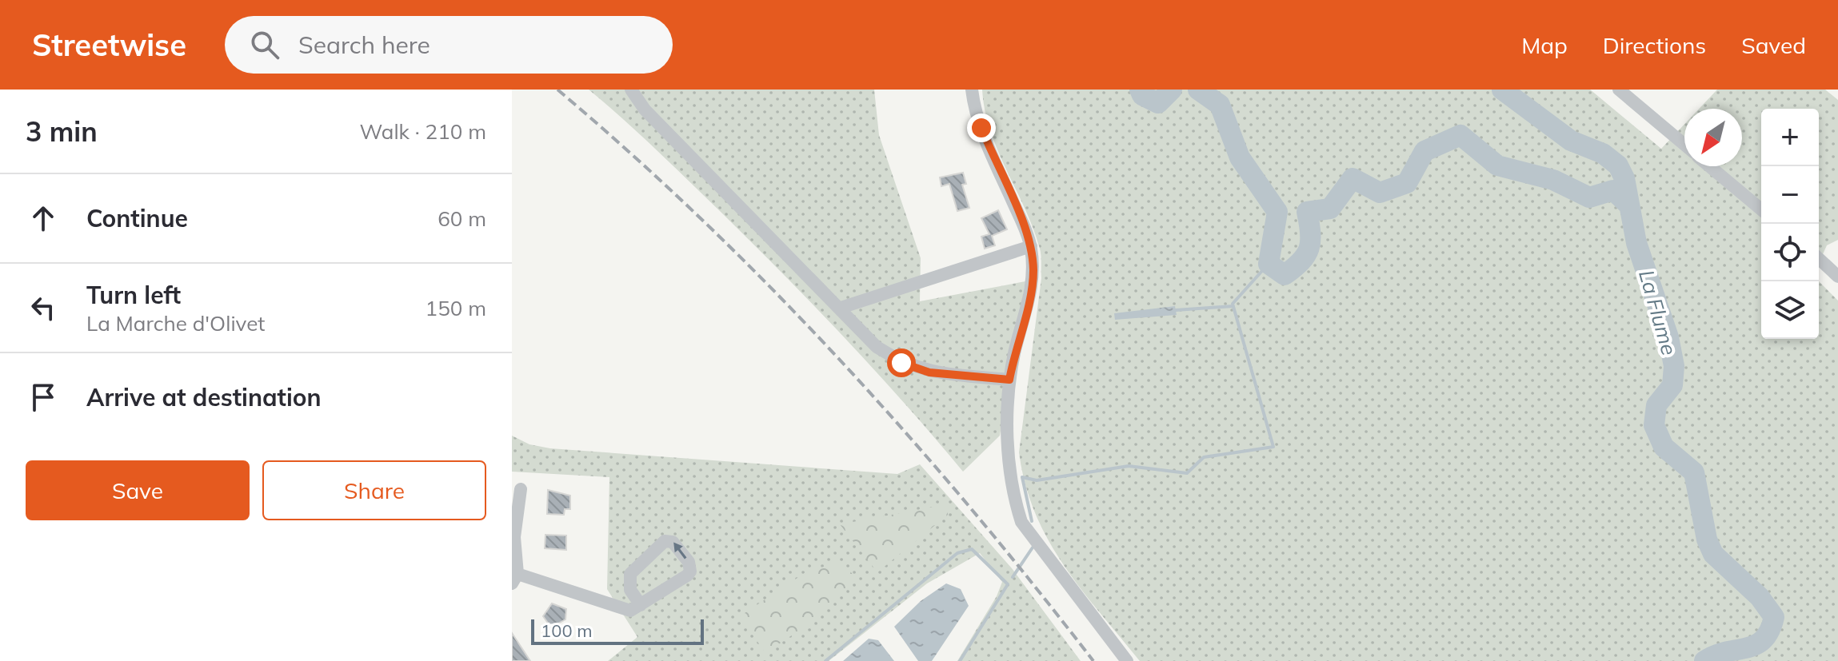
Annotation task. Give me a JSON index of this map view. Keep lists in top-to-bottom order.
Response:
{
  "water": ["La Flume"],
  "scale_bar": "100 m",
  "north": "bottom left",
  "page": {
    "header": "Streetwise",
    "search": "Search here",
    "nav": ["Map", "Directions", "Saved"],
    "heading": ["3 min", "Walk · 210 m"],
    "map_buttons": ["+", "−"],
    "list": [
      ["Continue", "60 m"],
      ["Turn left", "La Marche d'Olivet", "150 m"],
      "Arrive at destination"
    ],
    "buttons": ["Save", "Share"],
    "scale": "100 m"
  }
}
